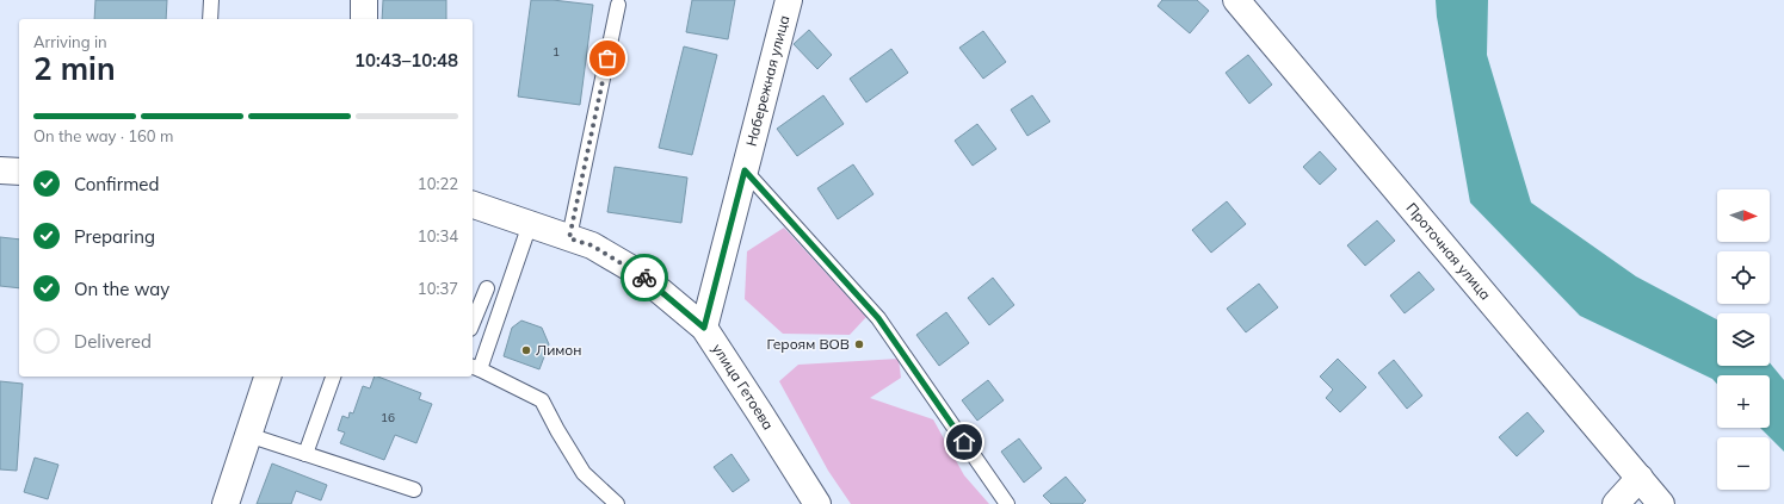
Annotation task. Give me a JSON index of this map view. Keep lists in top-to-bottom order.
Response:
{
  "streets": {
    "street": ["Набережная улица", "Проточная улица", "улица Гетоева"]
  },
  "crossings": [
    ["Набережная улица", "улица Гетоева"]
  ],
  "places": ["Героям ВОВ", "Лимон"],
  "house_numbers": ["1", "16"],
  "north": "right",
  "page": {
    "heading": ["2 min", "Arriving in", "10:43–10:48"],
    "bar": "On the way · 160 m",
    "list": [
      ["Confirmed", "10:22"],
      ["Preparing", "10:34"],
      ["On the way", "10:37"],
      "Delivered"
    ],
    "map_buttons": ["+", "−"]
  }
}
